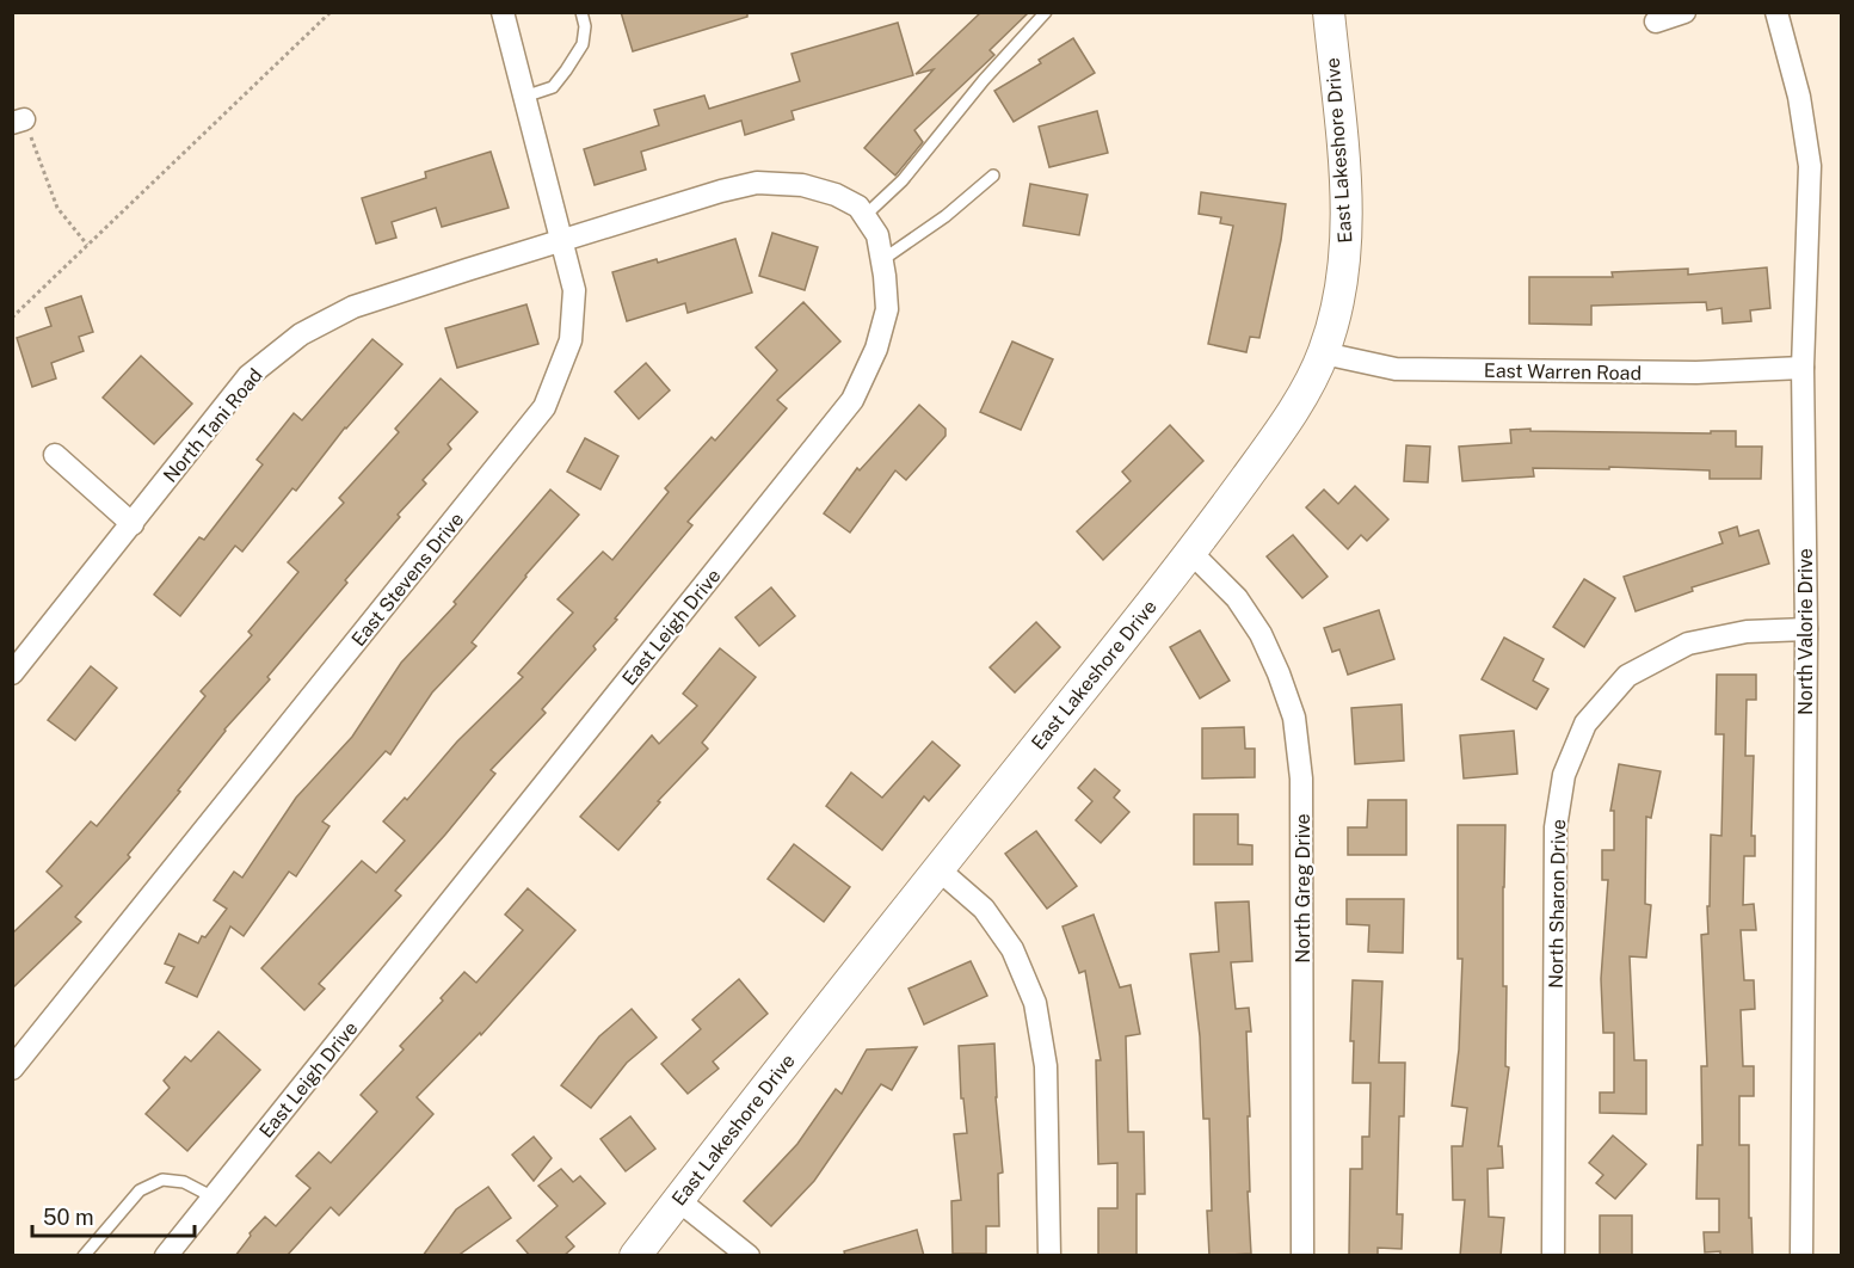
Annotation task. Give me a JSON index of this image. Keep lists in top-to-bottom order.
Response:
{
  "streets": {
    "main road": ["East Lakeshore Drive"],
    "street": [
      "East Warren Road",
      "North Tani Road",
      "East Stevens Drive",
      "East Leigh Drive",
      "North Valorie Drive",
      "North Greg Drive",
      "North Sharon Drive"
    ]
  },
  "crossings": [
    ["East Lakeshore Drive", "East Warren Road"],
    ["East Lakeshore Drive", "North Greg Drive"],
    ["East Warren Road", "North Valorie Drive"],
    ["North Tani Road", "East Stevens Drive"],
    ["North Tani Road", "East Leigh Drive"],
    ["East Stevens Drive", "East Leigh Drive"],
    ["North Valorie Drive", "North Sharon Drive"]
  ],
  "scale_bar": "50 m"
}
